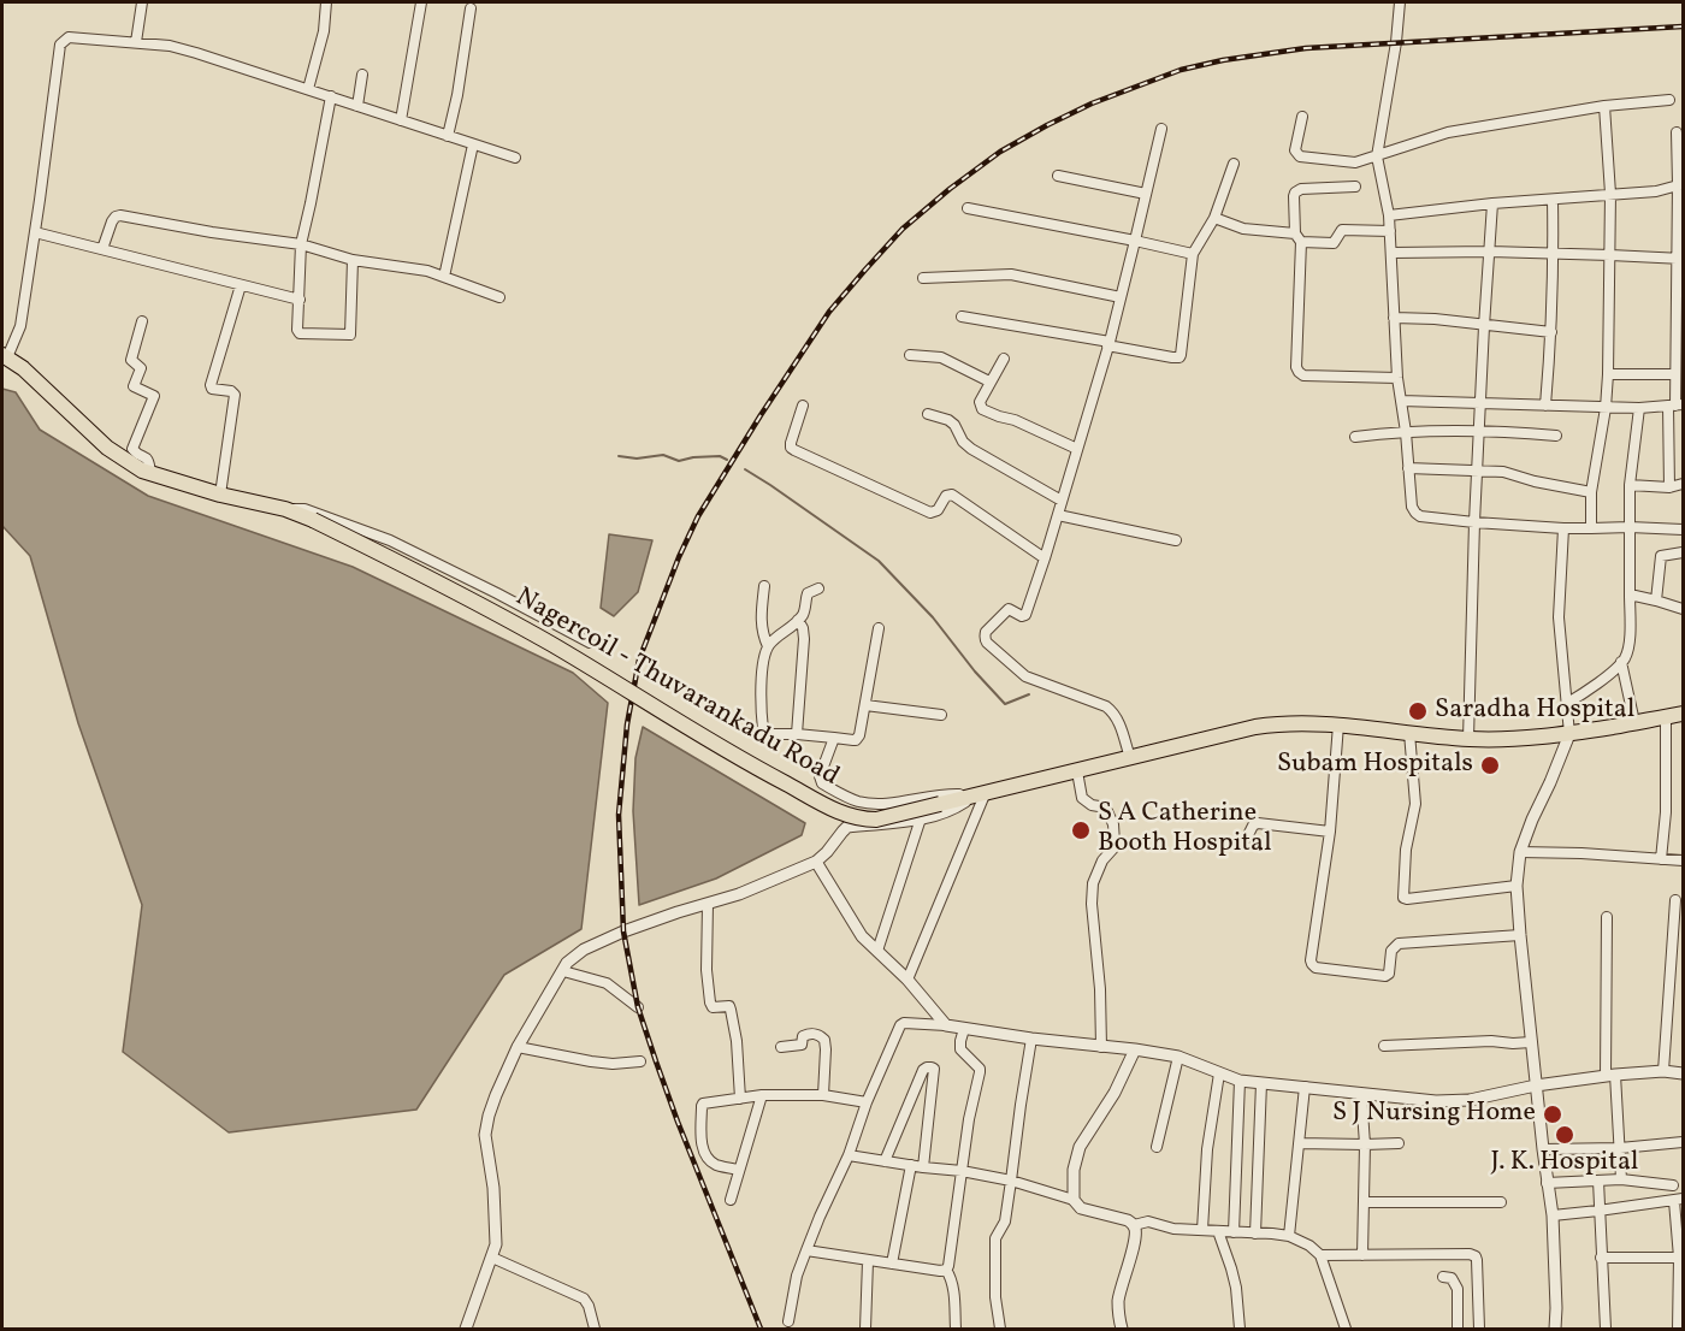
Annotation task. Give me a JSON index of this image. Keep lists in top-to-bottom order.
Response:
{
  "streets": {
    "main road": ["Nagercoil - Thuvarankadu Road"]
  },
  "places": [
    "Saradha Hospital",
    "Subam Hospitals",
    "S A Catherine Booth Hospital",
    "S J Nursing Home",
    "J. K. Hospital"
  ]
}
